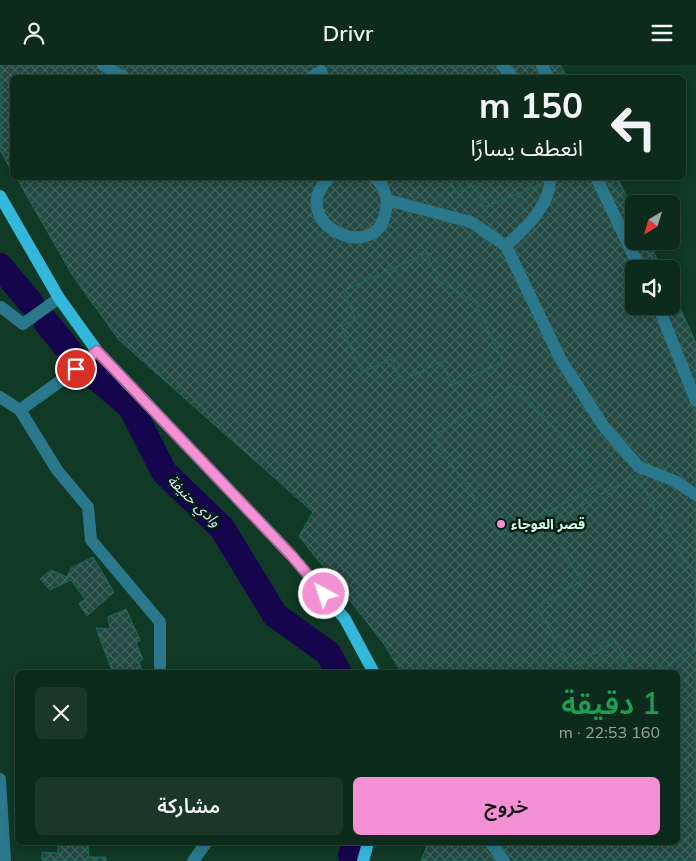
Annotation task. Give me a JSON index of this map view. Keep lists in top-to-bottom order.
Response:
{
  "water": ["وادي حنيفة"],
  "places": ["قصر العوجاء"],
  "north": "bottom left",
  "page": {
    "header": "Drivr",
    "turn": ["150 m", "انعطف يسارًا"],
    "heading": ["1 دقيقة", "160 m · 22:53"],
    "buttons": ["خروج", "مشاركة"]
  }
}
